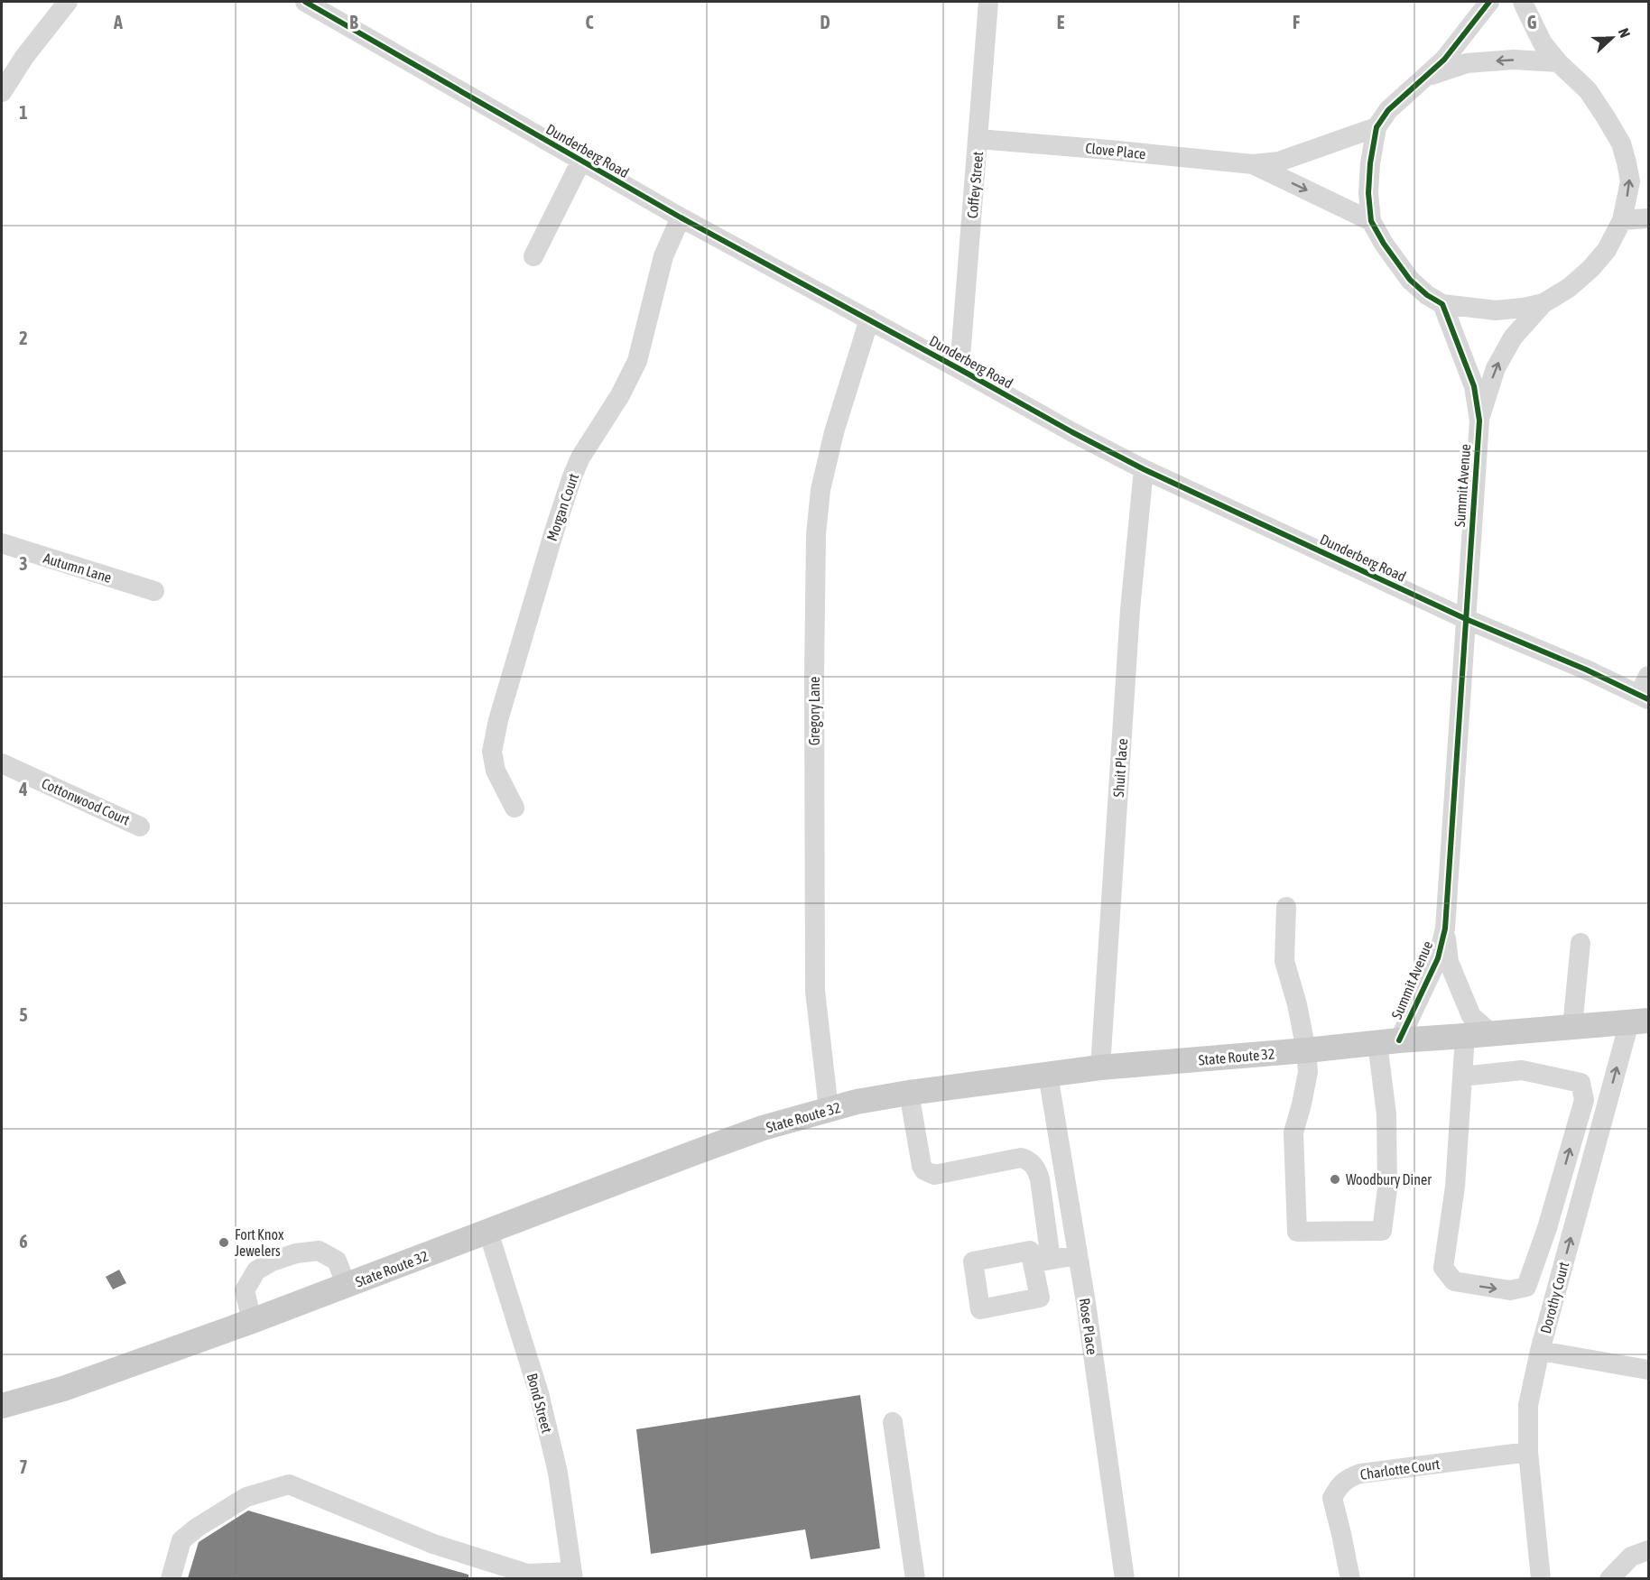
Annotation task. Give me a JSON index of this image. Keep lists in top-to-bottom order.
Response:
{
  "streets": {
    "main road": ["State Route 32"],
    "street": [
      "Dunderberg Road",
      "Clove Place",
      "Coffey Street",
      "Summit Avenue",
      "Morgan Court",
      "Autumn Lane",
      "Gregory Lane",
      "Shuit Place",
      "Cottonwood Court",
      "Dorothy Court",
      "Rose Place",
      "Bond Street",
      "Charlotte Court"
    ]
  },
  "crossings": [
    ["Dunderberg Road", "Coffey Street"],
    ["Dunderberg Road", "Summit Avenue"],
    ["Dunderberg Road", "Morgan Court"],
    ["Dunderberg Road", "Gregory Lane"],
    ["Dunderberg Road", "Shuit Place"],
    ["Clove Place", "Coffey Street"],
    ["Clove Place", "Summit Avenue"],
    ["Summit Avenue", "State Route 32"],
    ["Gregory Lane", "State Route 32"],
    ["Shuit Place", "State Route 32"],
    ["State Route 32", "Dorothy Court"],
    ["State Route 32", "Rose Place"],
    ["State Route 32", "Bond Street"],
    ["Dorothy Court", "Charlotte Court"]
  ],
  "one_way": ["Dorothy Court"],
  "places": ["Woodbury Diner", "Fort Knox Jewelers"],
  "north": "right",
  "grid": {
    "columns": [
      "A",
      "B",
      "C",
      "D",
      "E",
      "F",
      "G"
    ],
    "rows": [
      "1",
      "2",
      "3",
      "4",
      "5",
      "6",
      "7"
    ]
  }
}
